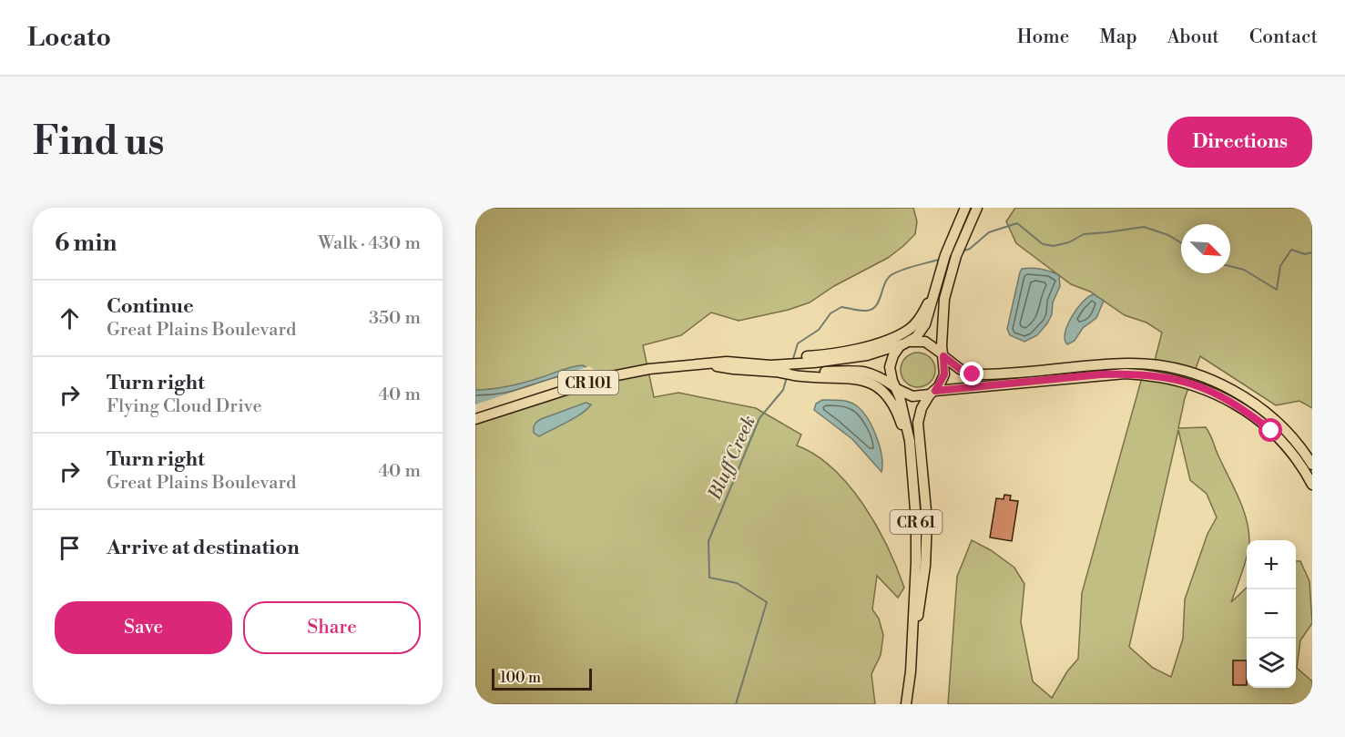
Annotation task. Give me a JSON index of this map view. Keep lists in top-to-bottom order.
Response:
{
  "streets": {
    "main road": ["CR 101", "CR 61"]
  },
  "water": ["Bluff Creek"],
  "scale_bar": "100 m",
  "north": "bottom right",
  "page": {
    "header": "Locato",
    "nav": [
      "Home",
      "Map",
      "About",
      "Contact"
    ],
    "buttons": [
      "Directions",
      ["Save", "Share"]
    ],
    "title": "Find us",
    "heading": ["6 min", "Walk · 430 m"],
    "list": [
      ["Continue", "Great Plains Boulevard", "350 m"],
      ["Turn right", "Flying Cloud Drive", "40 m"],
      ["Turn right", "Great Plains Boulevard", "40 m"],
      "Arrive at destination"
    ],
    "map_buttons": ["+", "−"],
    "scale": "100 m"
  }
}
